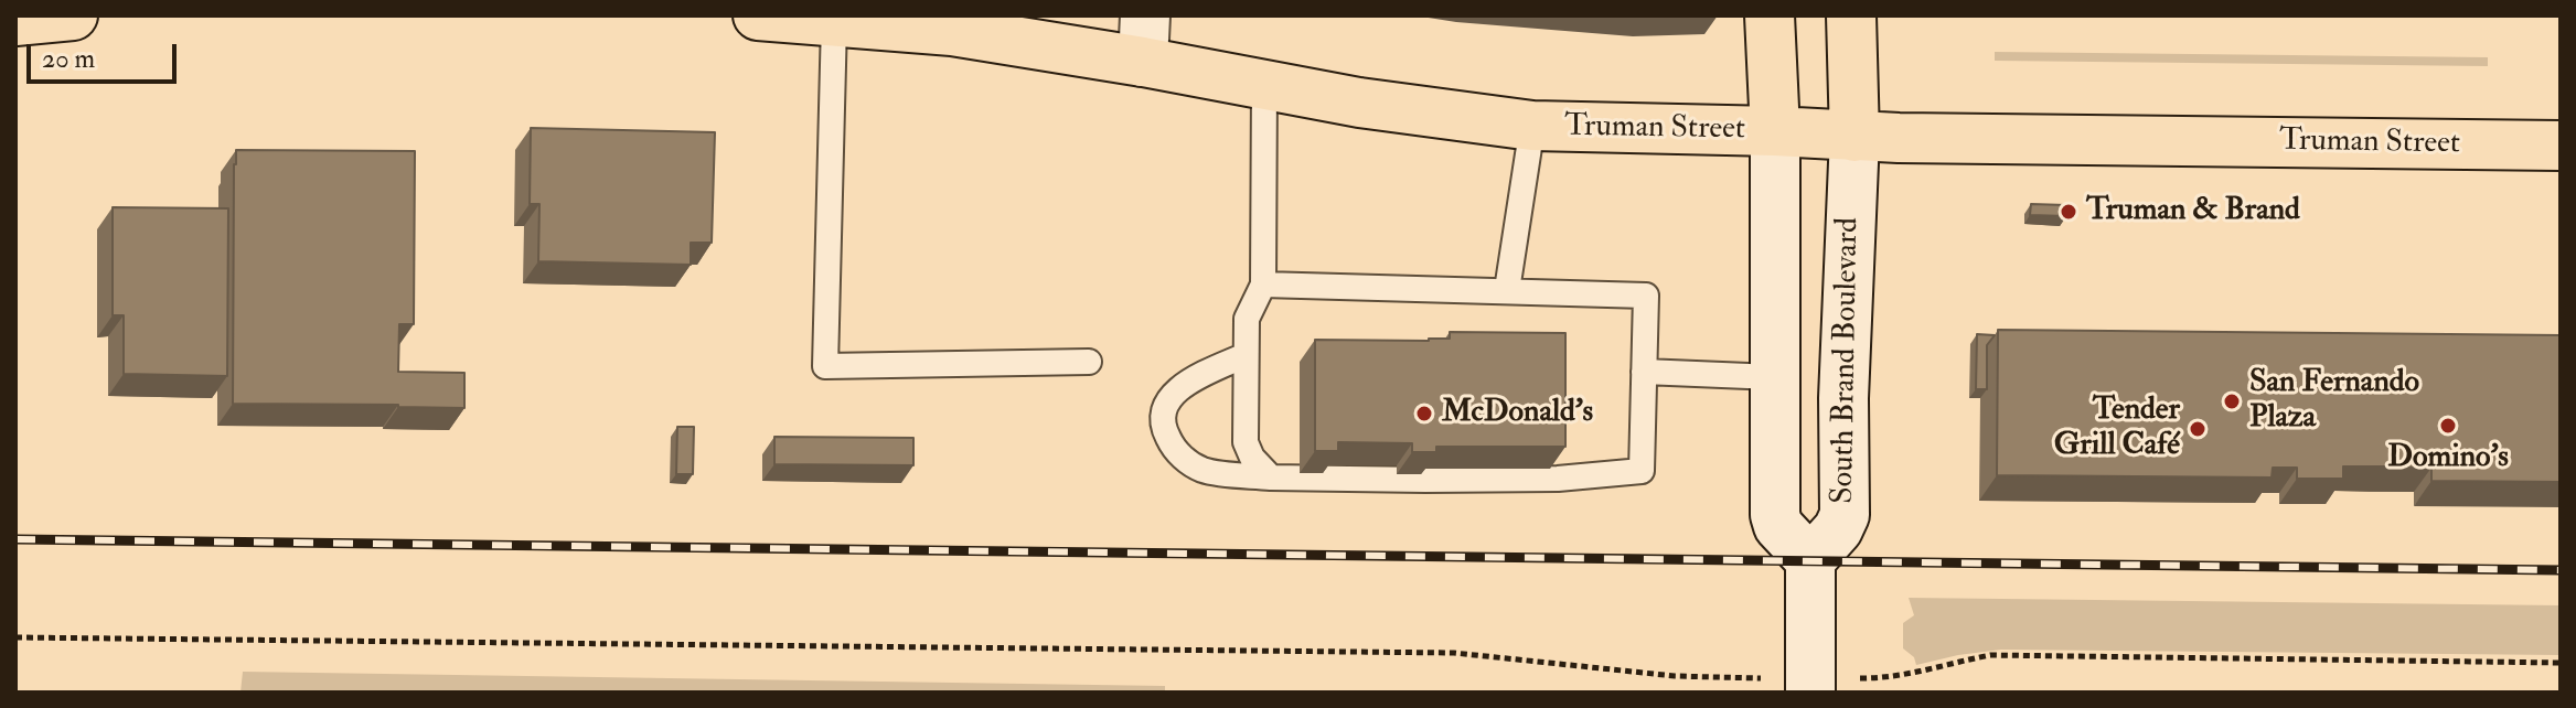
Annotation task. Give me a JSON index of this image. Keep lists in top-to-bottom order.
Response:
{
  "streets": {
    "main road": ["Truman Street", "South Brand Boulevard"]
  },
  "crossings": [
    ["Truman Street", "South Brand Boulevard"]
  ],
  "places": [
    "Truman & Brand",
    "San Fernando Plaza",
    "McDonald's",
    "Domino's",
    "Tender Grill Café"
  ],
  "scale_bar": "20 m"
}
